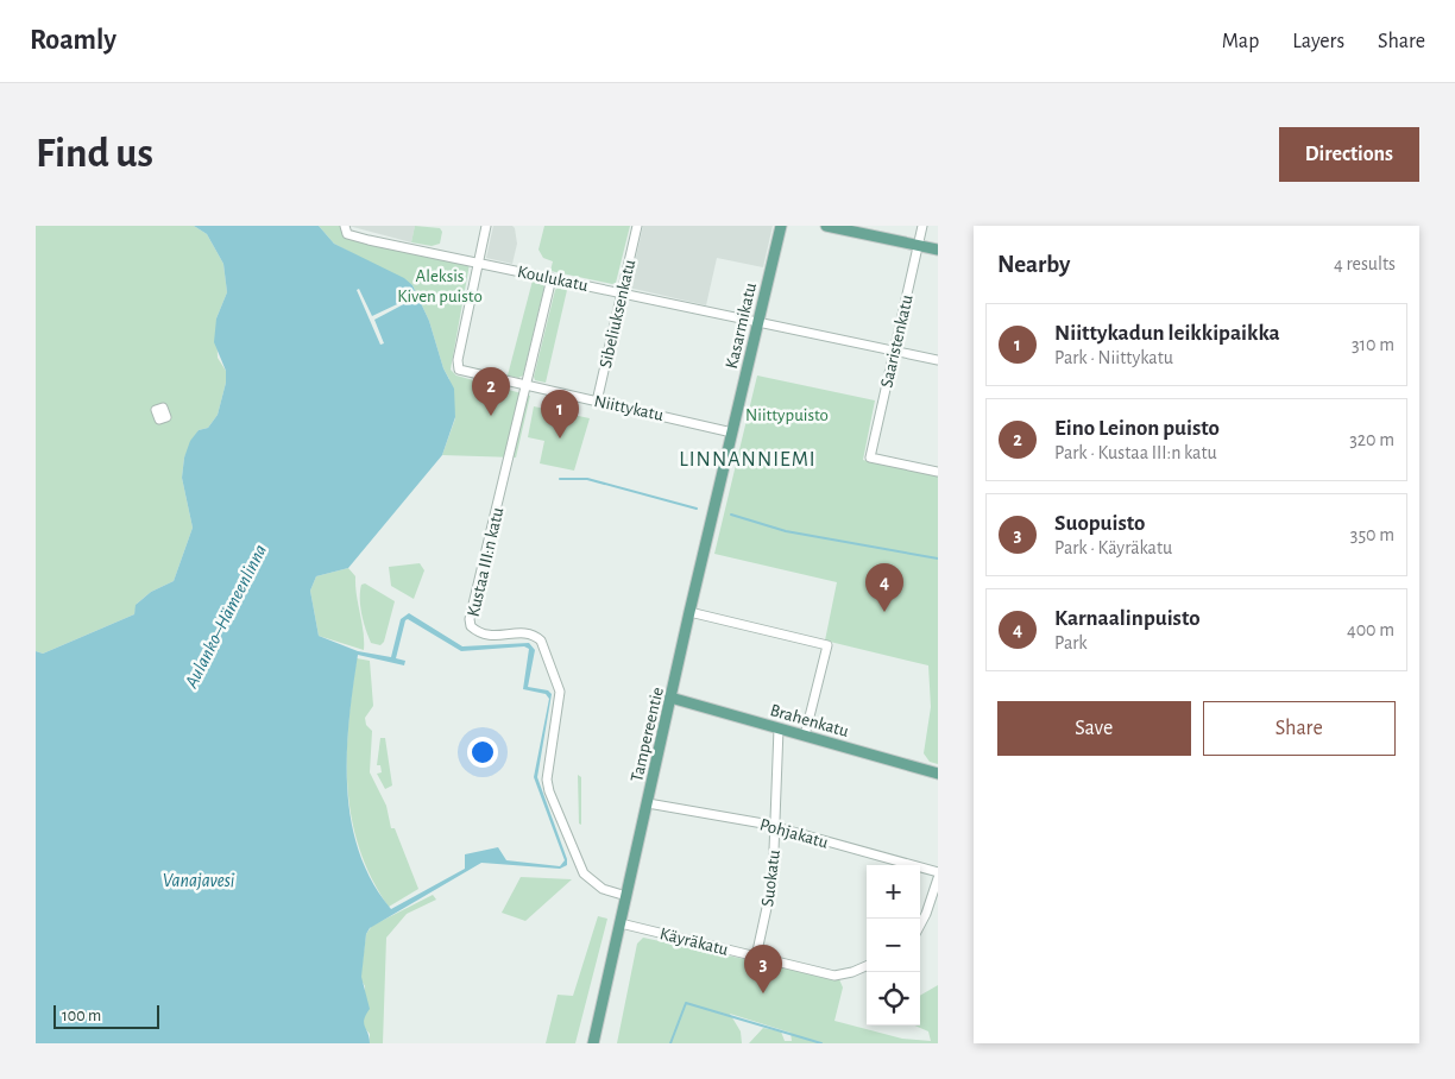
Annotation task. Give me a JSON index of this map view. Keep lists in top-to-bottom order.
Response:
{
  "streets": {
    "main road": ["Kasarmikatu", "Brahenkatu", "Tampereentie"],
    "street": [
      "Koulukatu",
      "Sibeliuksenkatu",
      "Saaristenkatu",
      "Niittykatu",
      "Kustaa III:n katu",
      "Pohjakatu",
      "Suokatu",
      "Käyräkatu"
    ]
  },
  "crossings": [
    ["Koulukatu", "Sibeliuksenkatu"],
    ["Koulukatu", "Kasarmikatu"],
    ["Koulukatu", "Saaristenkatu"],
    ["Koulukatu", "Niittykatu"],
    ["Koulukatu", "Kustaa III:n katu"],
    ["Sibeliuksenkatu", "Niittykatu"],
    ["Kasarmikatu", "Niittykatu"],
    ["Kasarmikatu", "Tampereentie"],
    ["Niittykatu", "Kustaa III:n katu"],
    ["Niittykatu", "Tampereentie"],
    ["Kustaa III:n katu", "Tampereentie"],
    ["Brahenkatu", "Tampereentie"],
    ["Brahenkatu", "Suokatu"],
    ["Tampereentie", "Pohjakatu"],
    ["Tampereentie", "Käyräkatu"],
    ["Pohjakatu", "Suokatu"],
    ["Suokatu", "Käyräkatu"]
  ],
  "districts": ["LINNANNIEMI"],
  "water": ["Aulanko–Hämeenlinna", "Vanajavesi"],
  "parks": ["Aleksis Kiven puisto", "Niittypuisto"],
  "scale_bar": "100 m",
  "page": {
    "header": "Roamly",
    "nav": ["Map", "Layers", "Share"],
    "buttons": [
      "Directions",
      ["Save", "Share"]
    ],
    "title": "Find us",
    "heading": ["Nearby", "4 results"],
    "list": [
      {
        "mark": "1",
        "name": "Niittykadun leikkipaikka",
        "note": "Park · Niittykatu",
        "value": "310 m"
      },
      {
        "mark": "2",
        "name": "Eino Leinon puisto",
        "note": "Park · Kustaa III:n katu",
        "value": "320 m"
      },
      {
        "mark": "3",
        "name": "Suopuisto",
        "note": "Park · Käyräkatu",
        "value": "350 m"
      },
      {
        "mark": "4",
        "name": "Karnaalinpuisto",
        "note": "Park",
        "value": "400 m"
      }
    ],
    "pins": [
      "2",
      "1",
      "4",
      "3"
    ],
    "map_buttons": ["+", "−"],
    "scale": "100 m"
  }
}
